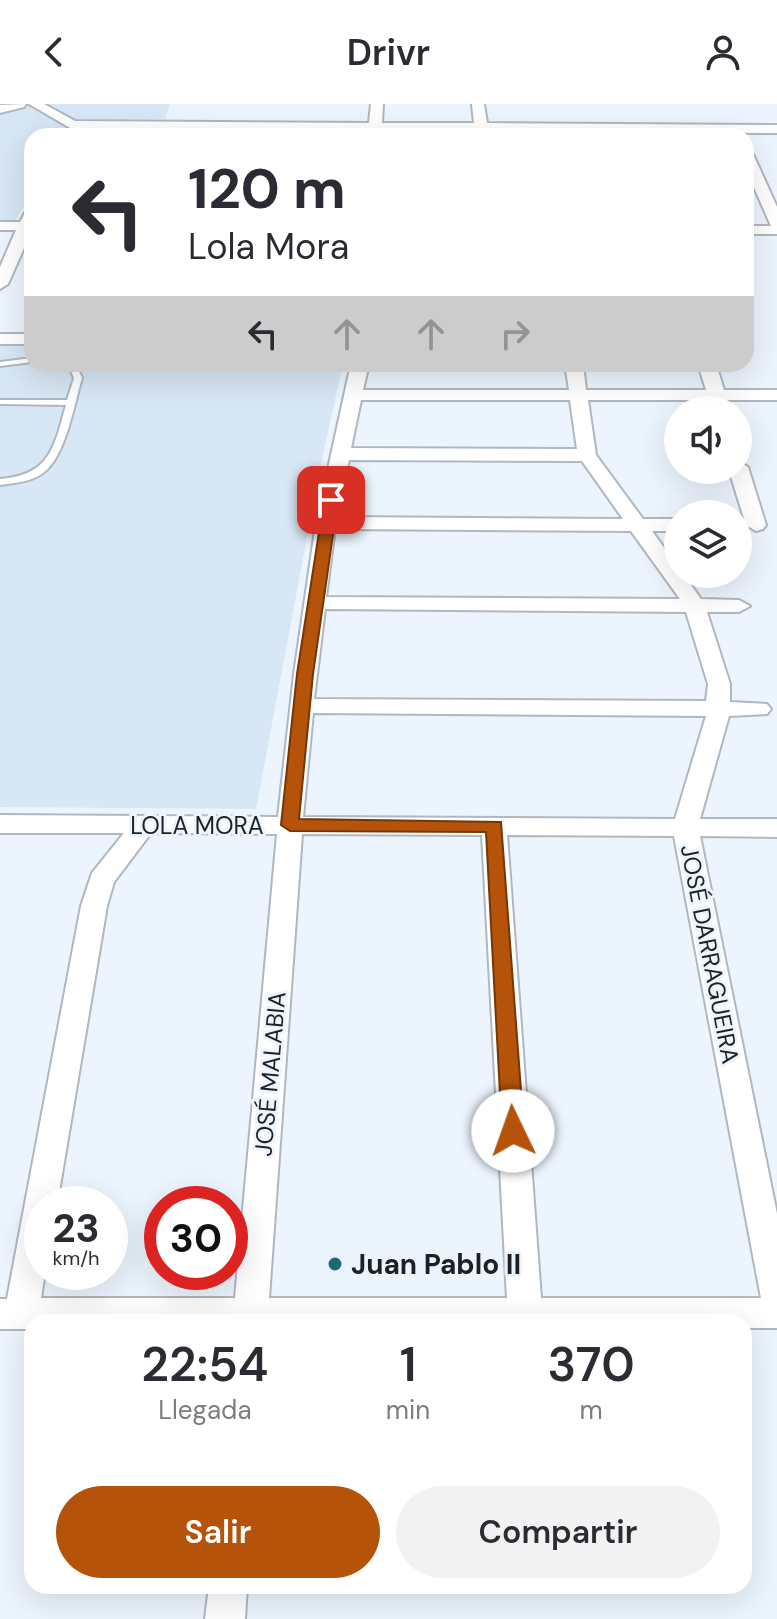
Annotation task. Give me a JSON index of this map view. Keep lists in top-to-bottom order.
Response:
{
  "streets": {
    "street": ["LOLA MORA", "JOSÉ DARRAGUEIRA", "JOSÉ MALABIA"]
  },
  "crossings": [
    ["LOLA MORA", "JOSÉ DARRAGUEIRA"],
    ["LOLA MORA", "JOSÉ MALABIA"]
  ],
  "places": ["Juan Pablo II"],
  "page": {
    "header": "Drivr",
    "turn": ["120 m", "Lola Mora"],
    "speed": "23 km/h",
    "limit": "30",
    "eta": [
      "22:54",
      "Llegada",
      "1",
      "min",
      "370",
      "m"
    ],
    "buttons": ["Salir", "Compartir"]
  }
}
